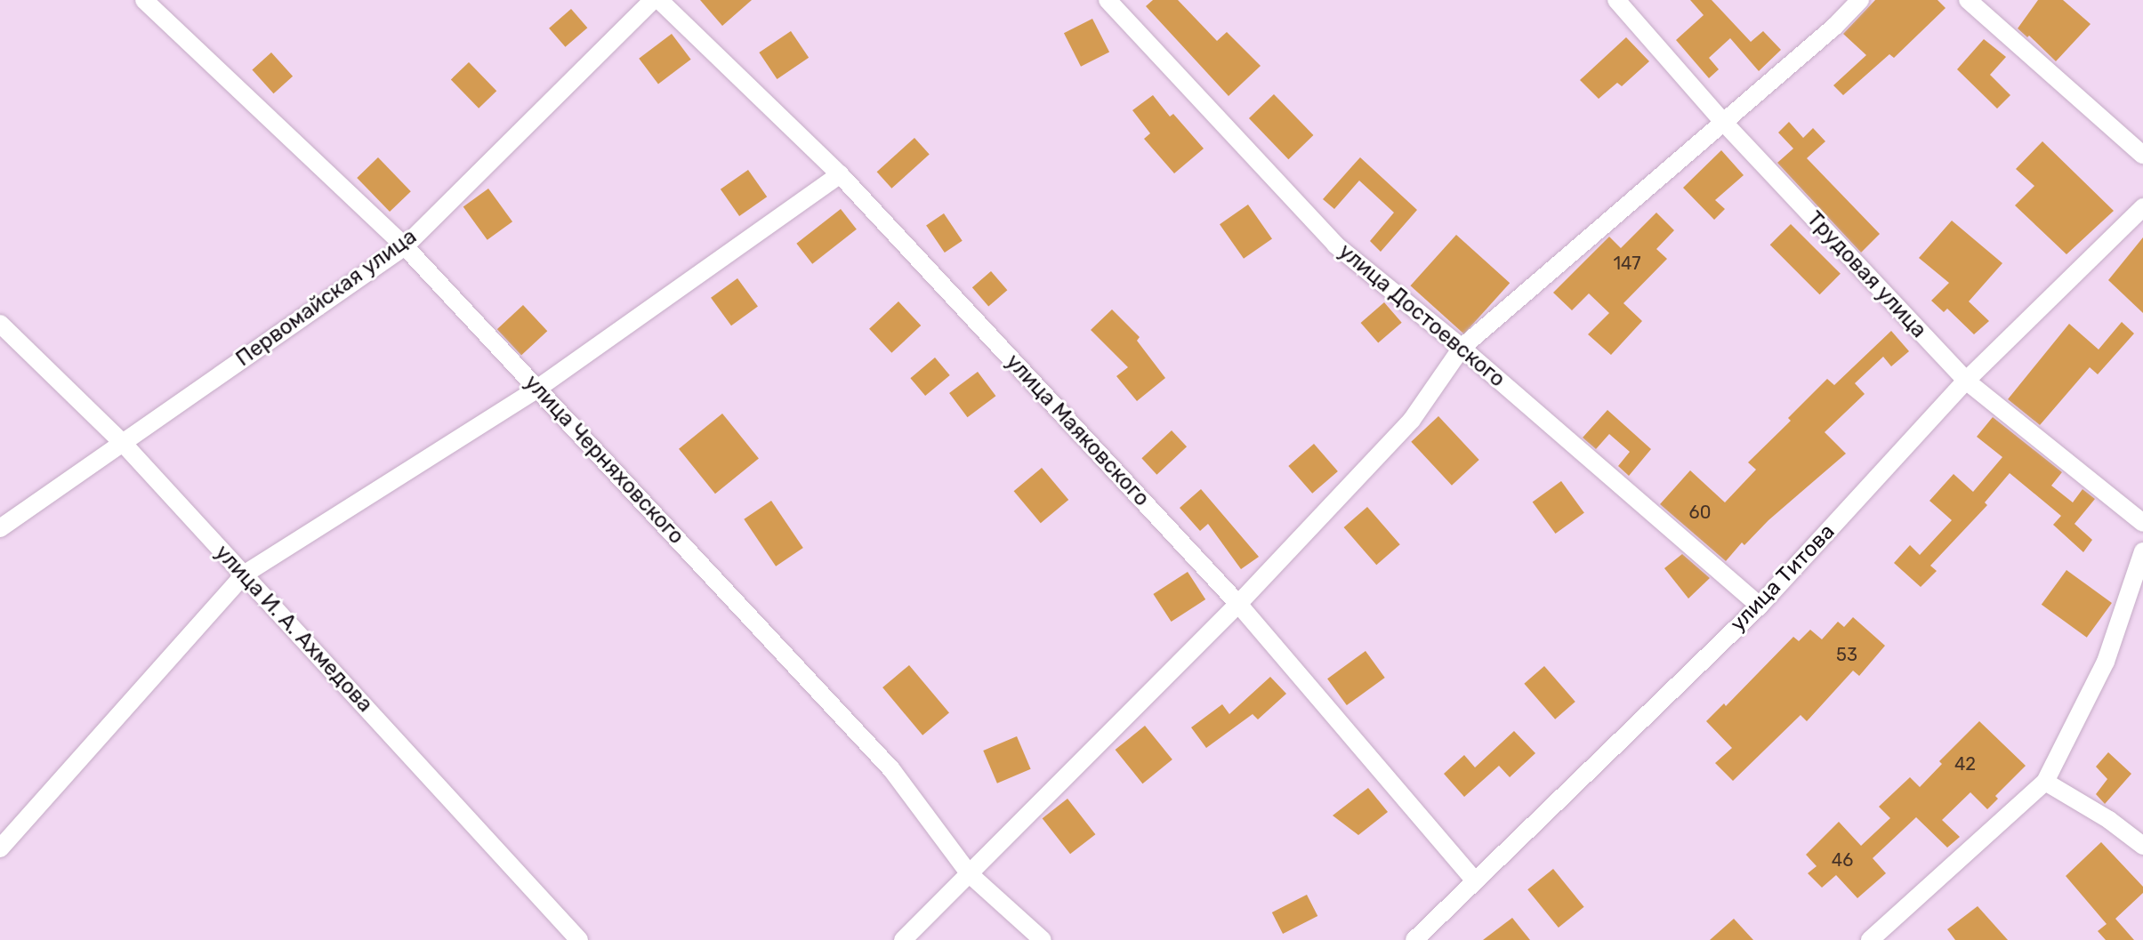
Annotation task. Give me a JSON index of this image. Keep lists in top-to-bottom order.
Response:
{
  "streets": {
    "street": [
      "Трудовая улица",
      "Первомайская улица",
      "улица Достоевского",
      "улица Маяковского",
      "улица Черняховского",
      "улица Титова",
      "улица И. А. Ахмедова"
    ]
  },
  "crossings": [
    ["Трудовая улица", "улица Титова"],
    ["Первомайская улица", "улица Черняховского"],
    ["Первомайская улица", "улица И. А. Ахмедова"],
    ["улица Достоевского", "улица Титова"],
    ["улица Маяковского", "улица Титова"]
  ],
  "house_numbers": [
    "147",
    "60",
    "53",
    "42",
    "46"
  ]
}
